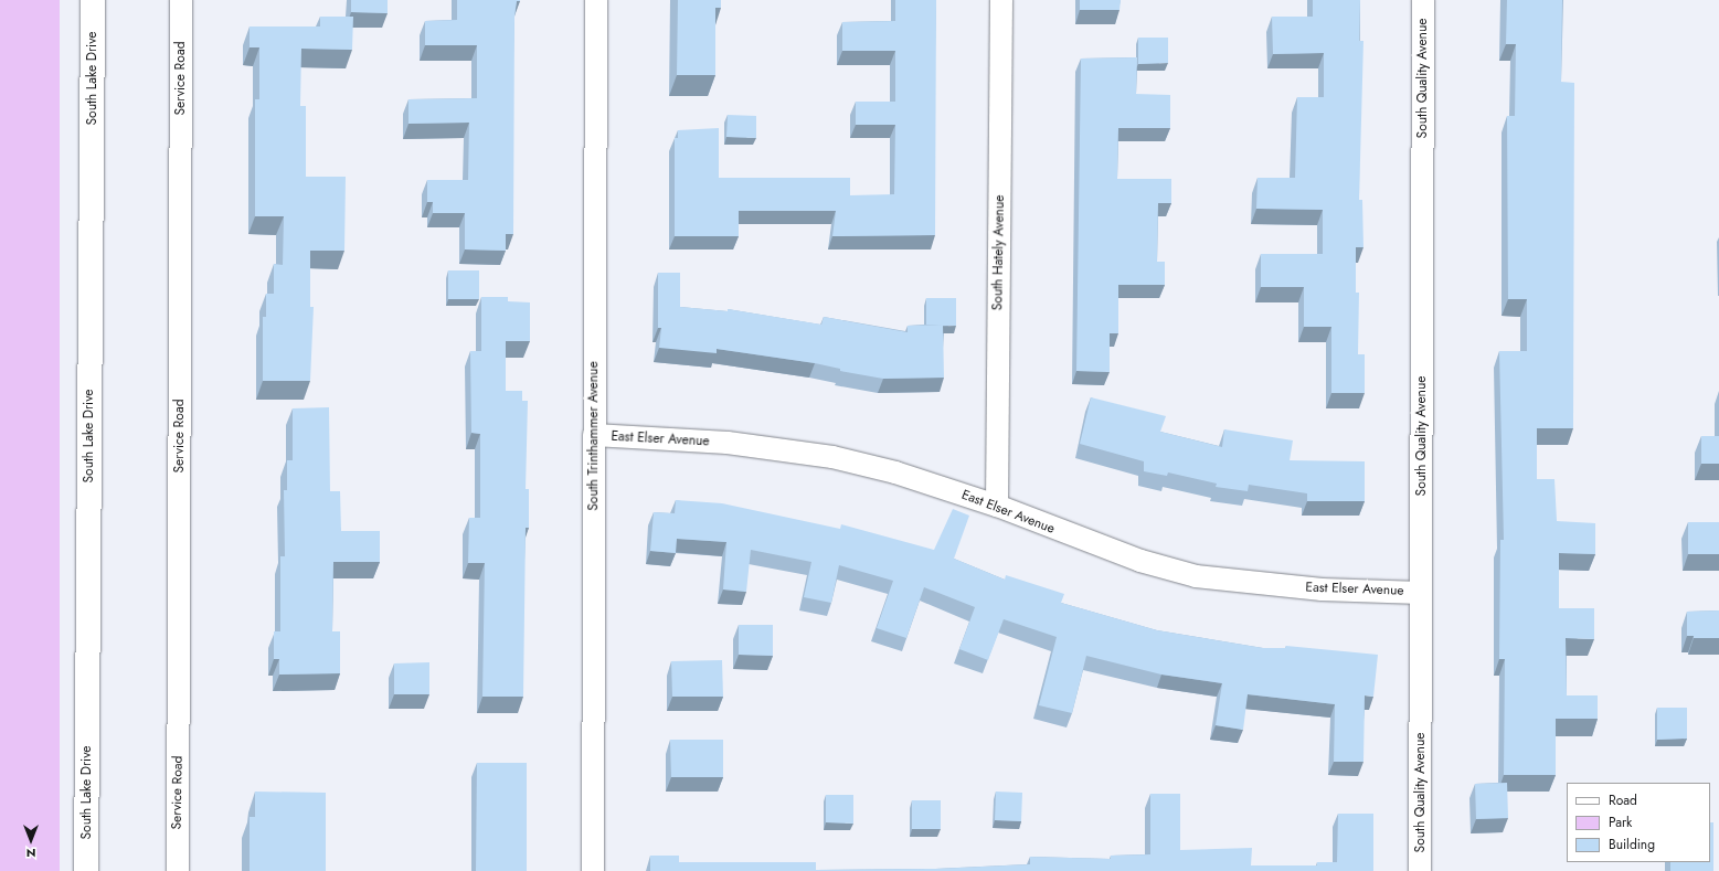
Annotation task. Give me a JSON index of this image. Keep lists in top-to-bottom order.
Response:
{
  "streets": {
    "main road": ["South Lake Drive"],
    "street": [
      "Service Road",
      "South Quality Avenue",
      "South Hately Avenue",
      "South Trinthammer Avenue",
      "East Elser Avenue"
    ]
  },
  "crossings": [
    ["South Quality Avenue", "East Elser Avenue"],
    ["South Hately Avenue", "East Elser Avenue"],
    ["South Trinthammer Avenue", "East Elser Avenue"]
  ],
  "legend": ["Road", "Park", "Building"],
  "north": "bottom"
}
